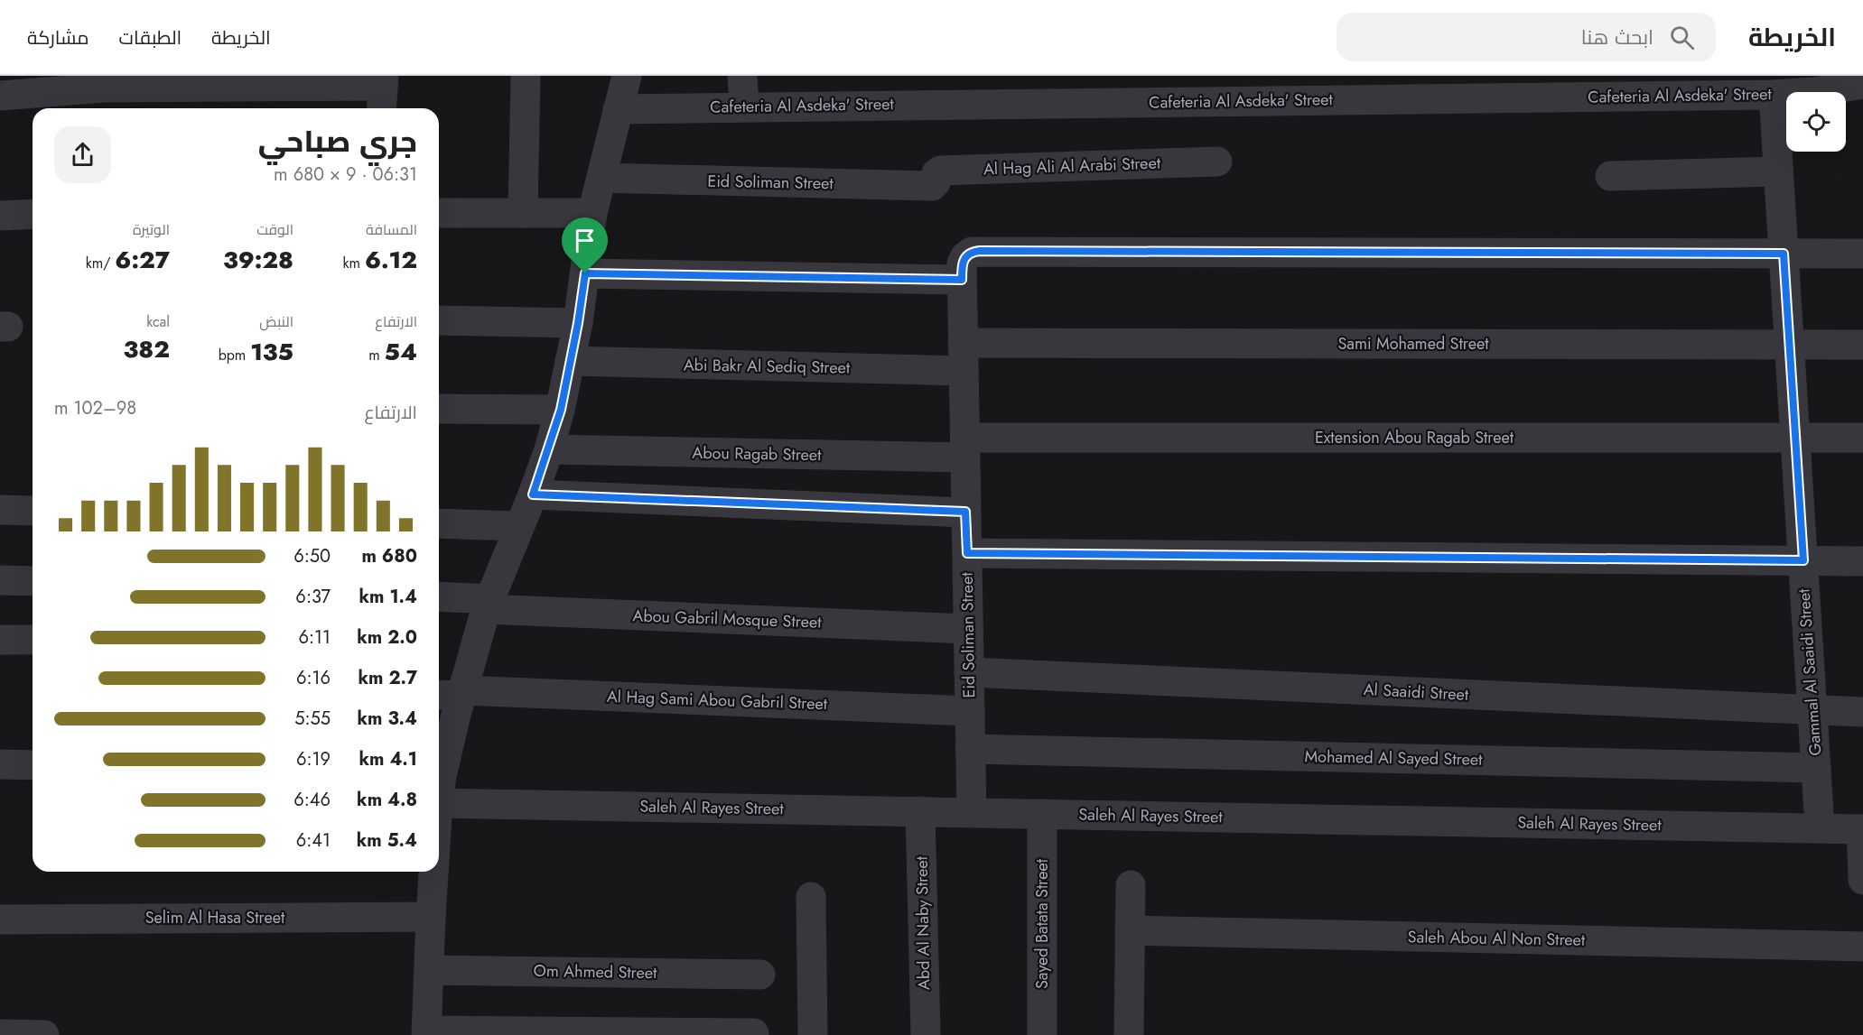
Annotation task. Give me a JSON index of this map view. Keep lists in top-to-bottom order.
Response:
{
  "streets": {
    "street": [
      "Cafeteria Al Asdeka' Street",
      "Al Hag Ali Al Arabi Street",
      "Eid Soliman Street",
      "Sami Mohamed Street",
      "Abi Bakr Al Sediq Street",
      "Extension Abou Ragab Street",
      "Abou Ragab Street",
      "Abou Gabril Mosque Street",
      "Gammal Al Saaidi Street",
      "Al Saaidi Street",
      "Al Hag Sami Abou Gabril Street",
      "Mohamed Al Sayed Street",
      "Saleh Al Rayes Street",
      "Selim Al Hasa Street",
      "Abd Al Naby Street",
      "Sayed Batata Street",
      "Saleh Abou Al Non Street",
      "Om Ahmed Street"
    ]
  },
  "crossings": [
    ["Cafeteria Al Asdeka' Street", "Gammal Al Saaidi Street"],
    ["Al Hag Ali Al Arabi Street", "Eid Soliman Street"],
    ["Eid Soliman Street", "Sami Mohamed Street"],
    ["Eid Soliman Street", "Abi Bakr Al Sediq Street"],
    ["Eid Soliman Street", "Extension Abou Ragab Street"],
    ["Eid Soliman Street", "Abou Ragab Street"],
    ["Eid Soliman Street", "Abou Gabril Mosque Street"],
    ["Eid Soliman Street", "Al Saaidi Street"],
    ["Eid Soliman Street", "Al Hag Sami Abou Gabril Street"],
    ["Eid Soliman Street", "Mohamed Al Sayed Street"],
    ["Eid Soliman Street", "Saleh Al Rayes Street"],
    ["Sami Mohamed Street", "Abi Bakr Al Sediq Street"],
    ["Sami Mohamed Street", "Gammal Al Saaidi Street"],
    ["Extension Abou Ragab Street", "Abou Ragab Street"],
    ["Extension Abou Ragab Street", "Gammal Al Saaidi Street"],
    ["Gammal Al Saaidi Street", "Al Saaidi Street"],
    ["Gammal Al Saaidi Street", "Mohamed Al Sayed Street"],
    ["Gammal Al Saaidi Street", "Saleh Al Rayes Street"],
    ["Saleh Al Rayes Street", "Abd Al Naby Street"],
    ["Saleh Al Rayes Street", "Sayed Batata Street"]
  ],
  "page": {
    "header": "الخريطة",
    "search": "ابحث هنا",
    "nav": ["الخريطة", "الطبقات", "مشاركة"],
    "heading": ["جري صباحي", "06:31 · 9 × 680 m"],
    "stats": [
      ["المسافة", "6.12 km"],
      ["الوقت", "39:28"],
      ["الوتيرة", "6:27 /km"],
      ["الارتفاع", "54 m"],
      ["النبض", "135 bpm"],
      ["kcal", "382"]
    ],
    "chart": ["الارتفاع", "98–102 m"],
    "list": [
      {
        "name": "680 m",
        "note": "6:50"
      },
      {
        "name": "1.4 km",
        "note": "6:37"
      },
      {
        "name": "2.0 km",
        "note": "6:11"
      },
      {
        "name": "2.7 km",
        "note": "6:16"
      },
      {
        "name": "3.4 km",
        "note": "5:55"
      },
      {
        "name": "4.1 km",
        "note": "6:19"
      },
      {
        "name": "4.8 km",
        "note": "6:46"
      },
      {
        "name": "5.4 km",
        "note": "6:41"
      }
    ]
  }
}
